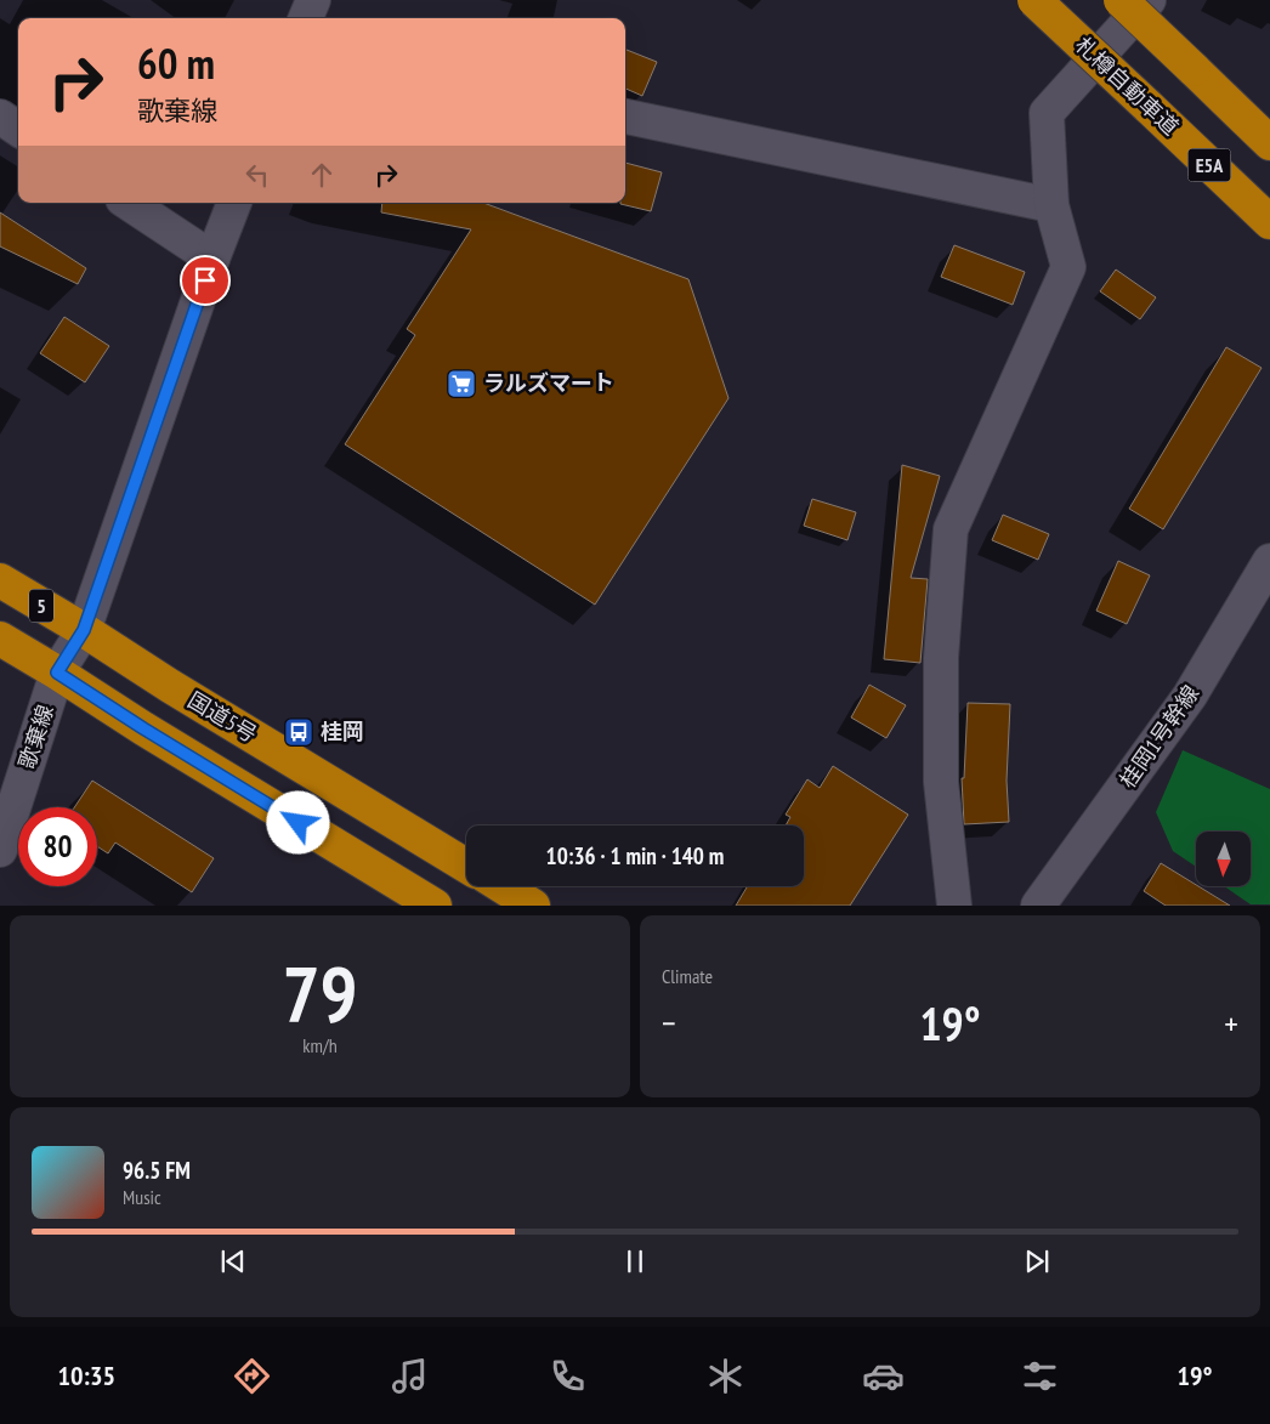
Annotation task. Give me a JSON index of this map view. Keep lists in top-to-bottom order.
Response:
{
  "streets": {
    "highway": [
      "札樽自動車道",
      "E5A",
      "5",
      "国道5号"
    ],
    "street": ["歌棄線", "桂岡1号幹線"]
  },
  "crossings": [
    ["5", "歌棄線"],
    ["国道5号", "歌棄線"]
  ],
  "places": {
    "supermarket": ["ラルズマート"],
    "bus stop": ["桂岡"]
  },
  "north": "bottom",
  "page": {
    "turn": ["60 m", "歌棄線"],
    "limit": "80",
    "trip": "10:36 · 1 min · 140 m",
    "tile": [
      ["79", "km/h"],
      "Climate"
    ],
    "heat": ["−", "19°", "+"],
    "song": ["96.5 FM", "Music"],
    "tabs": ["10:35", "19°"]
  }
}
